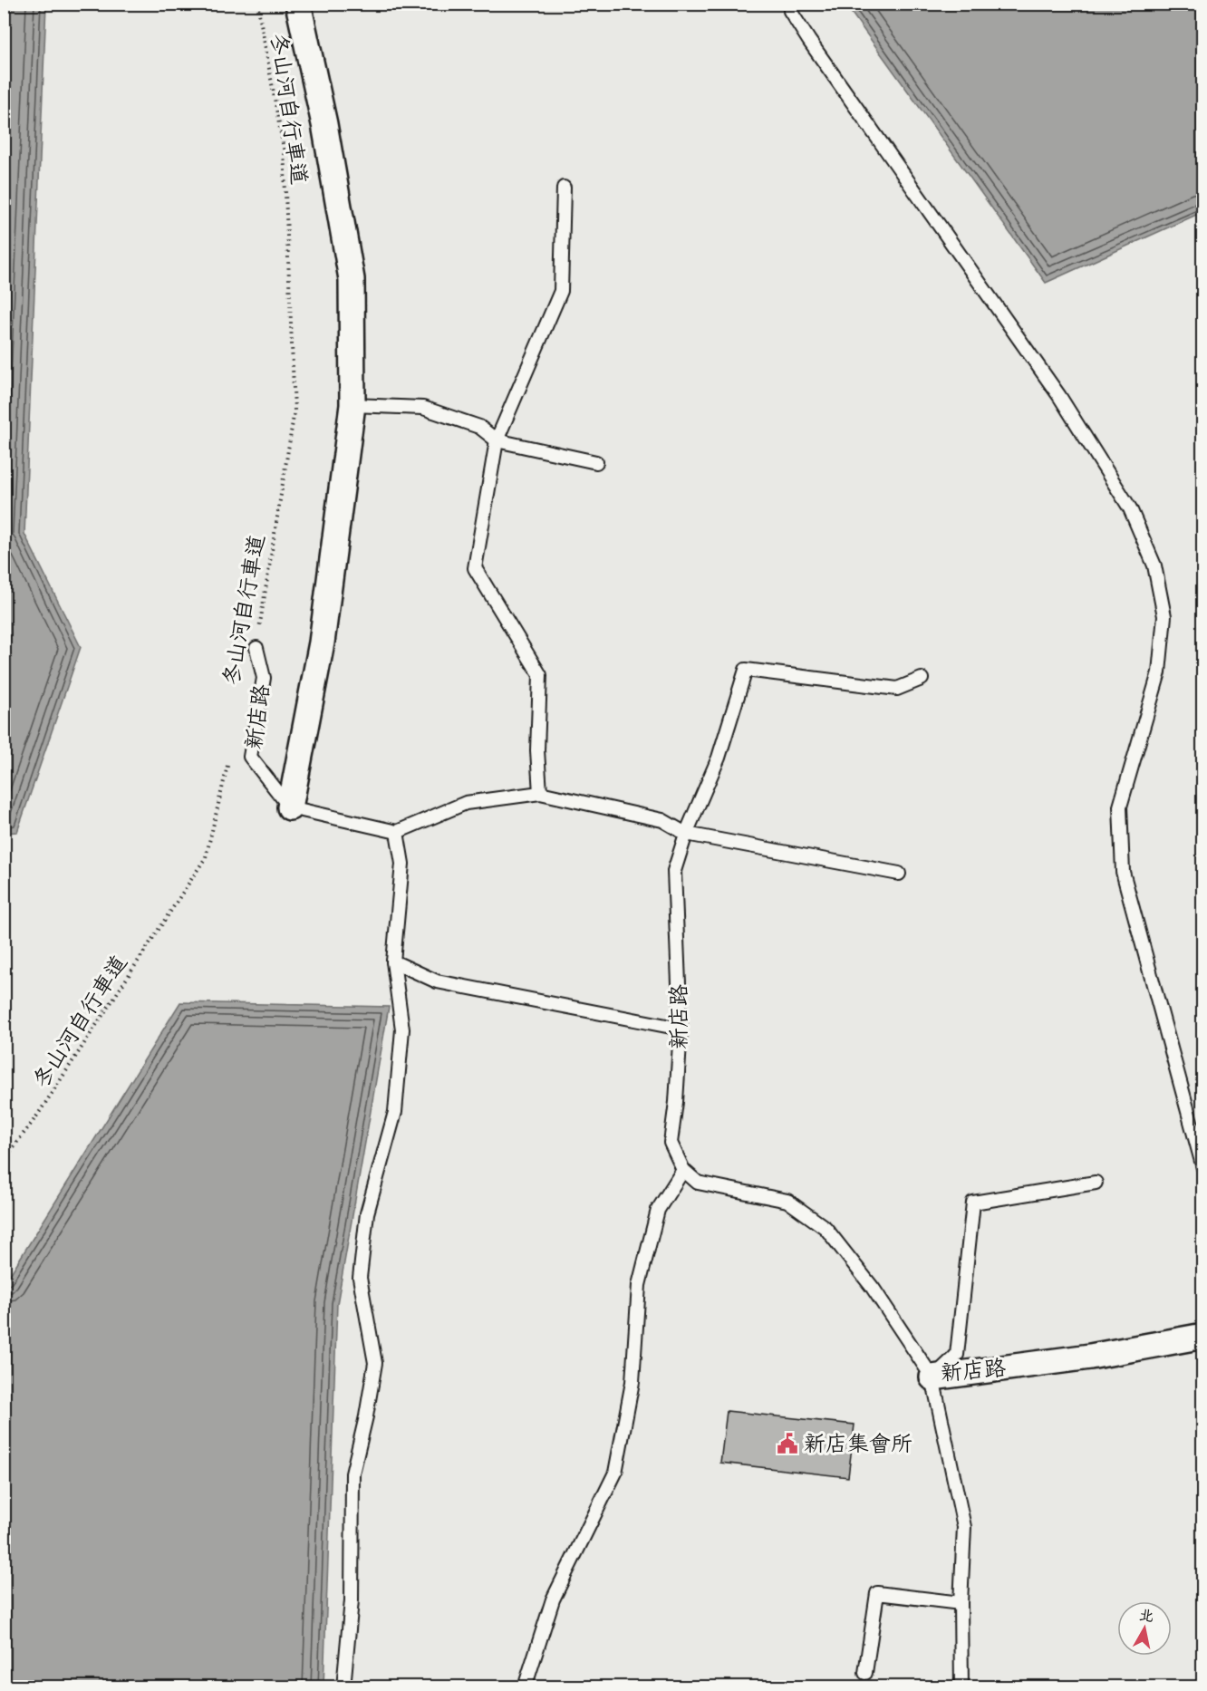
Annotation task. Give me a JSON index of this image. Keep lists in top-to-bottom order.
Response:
{
  "streets": {
    "street": ["新店路"],
    "path": ["冬山河自行車道"]
  },
  "crossings": [
    ["冬山河自行車道", "新店路"]
  ],
  "places": {
    "public building": ["新店集會所"]
  },
  "north": "top"
}
